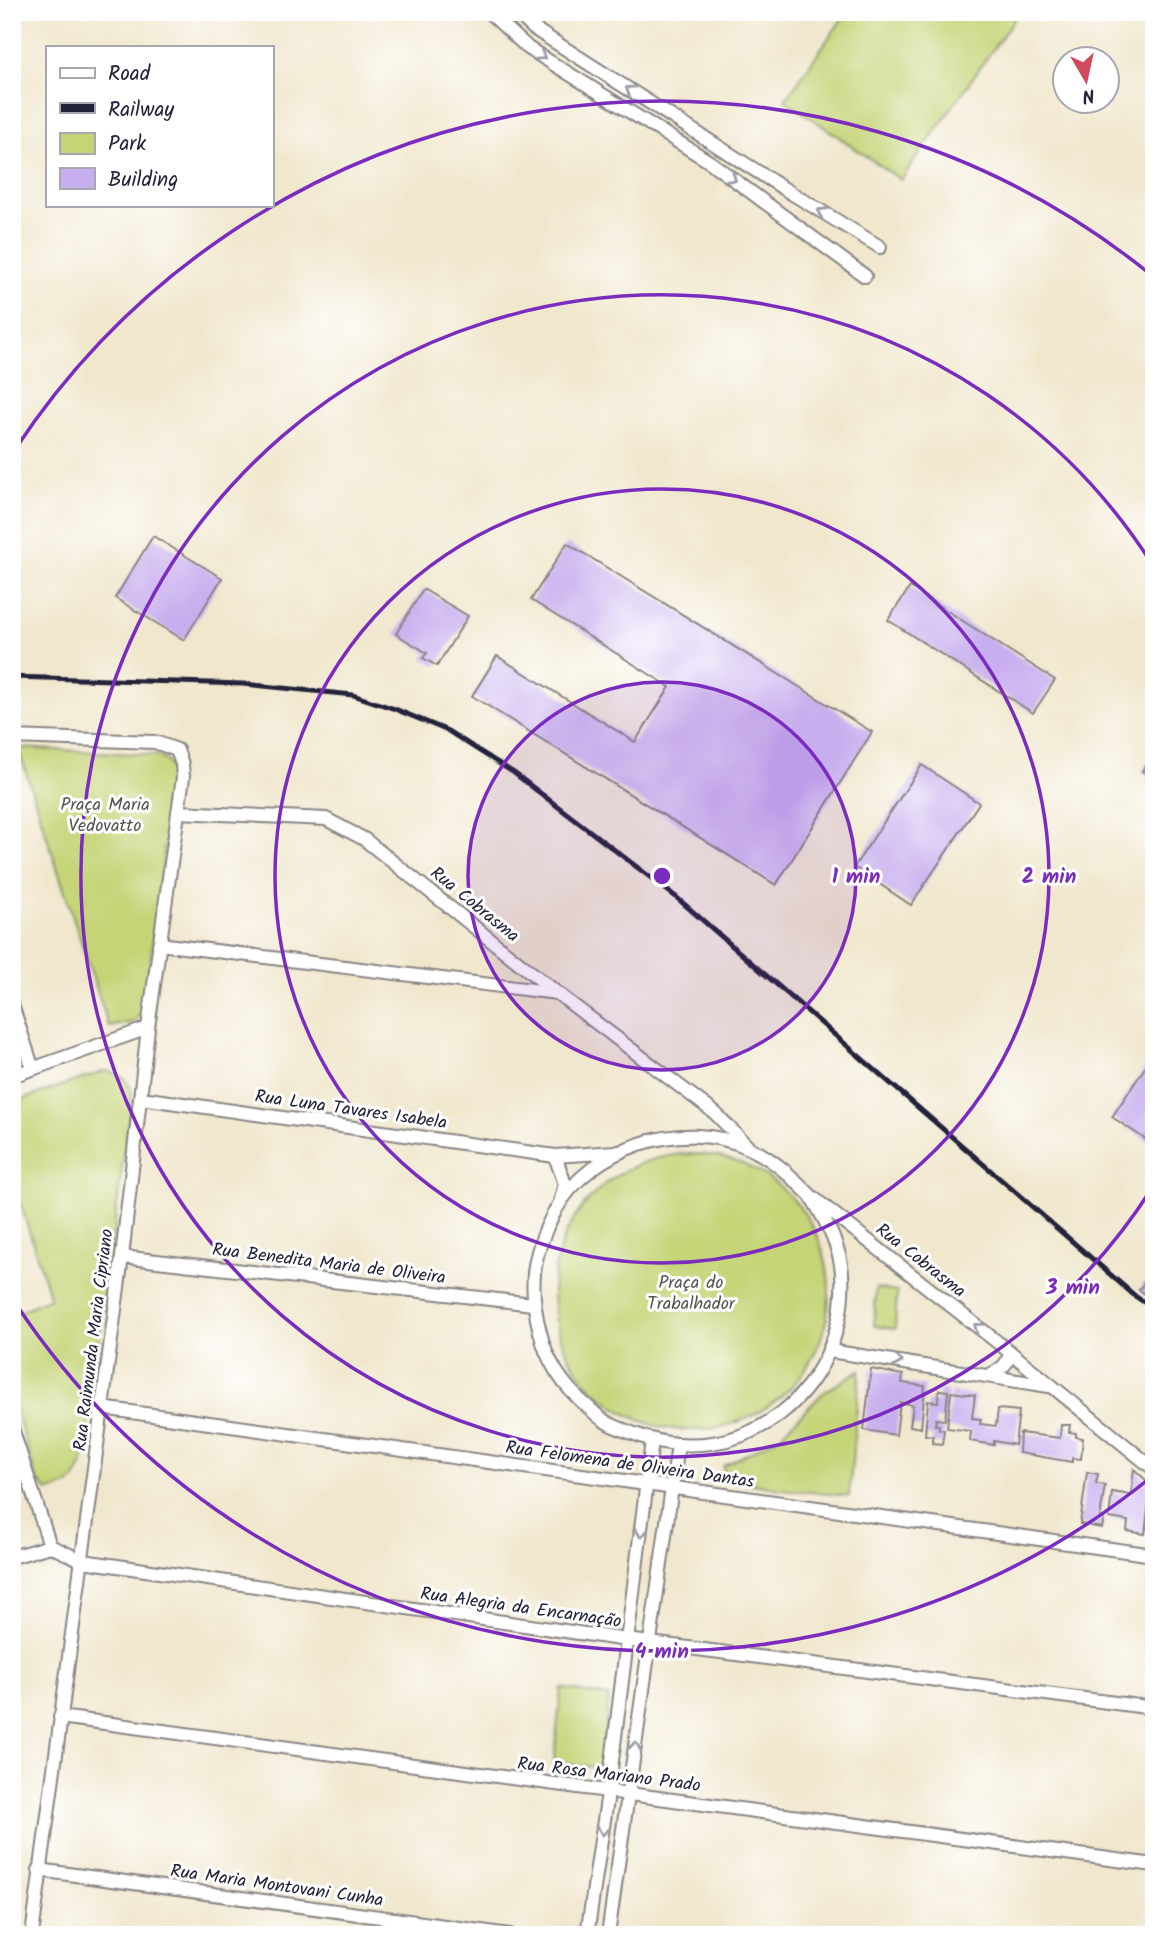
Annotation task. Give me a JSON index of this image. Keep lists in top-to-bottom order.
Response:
{
  "streets": {
    "street": [
      "Rua Cobrasma",
      "Rua Luna Tavares Isabela",
      "Rua Benedita Maria de Oliveira",
      "Rua Raimunda Maria Cipriano",
      "Rua Felomena de Oliveira Dantas",
      "Rua Alegria da Encarnação",
      "Rua Rosa Mariano Prado",
      "Rua Maria Montovani Cunha"
    ]
  },
  "crossings": [
    ["Rua Cobrasma", "Rua Raimunda Maria Cipriano"],
    ["Rua Luna Tavares Isabela", "Rua Raimunda Maria Cipriano"],
    ["Rua Benedita Maria de Oliveira", "Rua Raimunda Maria Cipriano"],
    ["Rua Raimunda Maria Cipriano", "Rua Felomena de Oliveira Dantas"],
    ["Rua Raimunda Maria Cipriano", "Rua Alegria da Encarnação"],
    ["Rua Raimunda Maria Cipriano", "Rua Rosa Mariano Prado"],
    ["Rua Raimunda Maria Cipriano", "Rua Maria Montovani Cunha"]
  ],
  "parks": ["Praça Maria Vedovatto", "Praça do Trabalhador"],
  "legend": [
    "Road",
    "Railway",
    "Park",
    "Building"
  ],
  "north": "bottom",
  "rings": [
    "1 min",
    "2 min",
    "3 min",
    "4 min"
  ]
}
